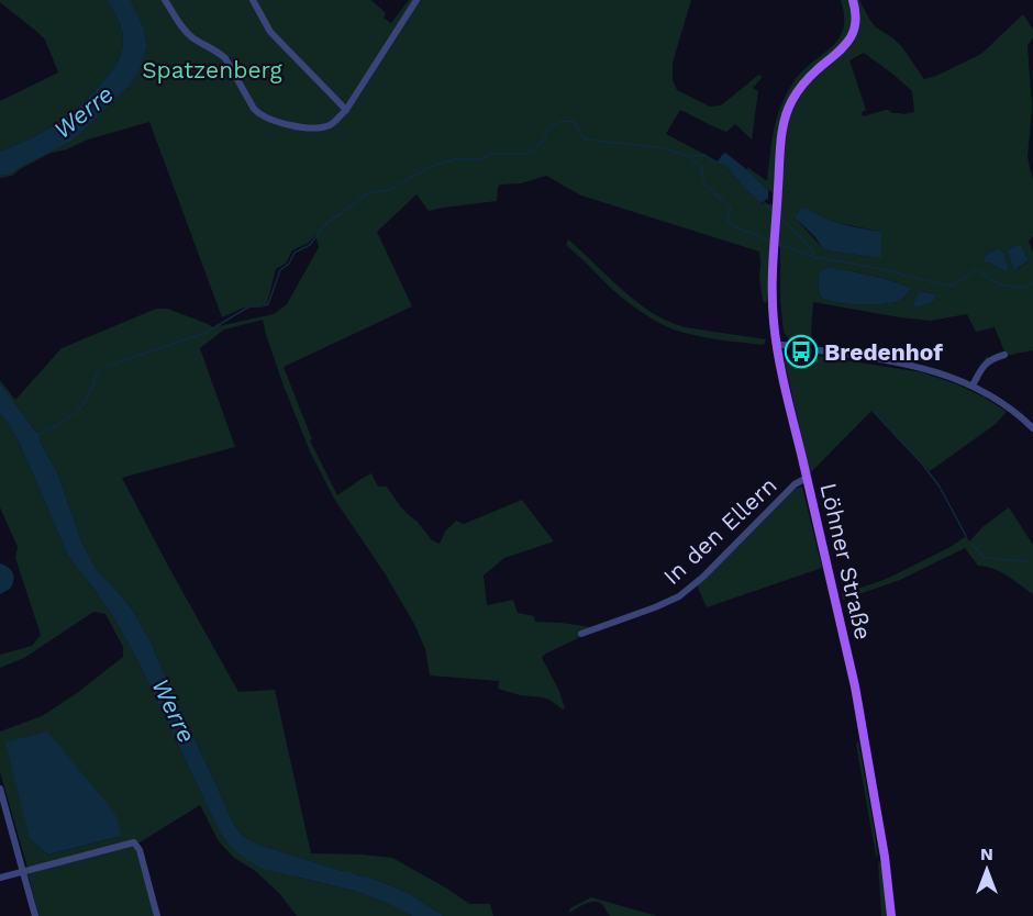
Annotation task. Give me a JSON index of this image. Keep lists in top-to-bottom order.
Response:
{
  "streets": {
    "main road": ["Löhner Straße"],
    "street": ["In den Ellern"]
  },
  "crossings": [
    ["In den Ellern", "Löhner Straße"]
  ],
  "water": ["Werre"],
  "parks": ["Spatzenberg"],
  "places": {
    "bus stop": ["Bredenhof"]
  },
  "north": "top"
}
